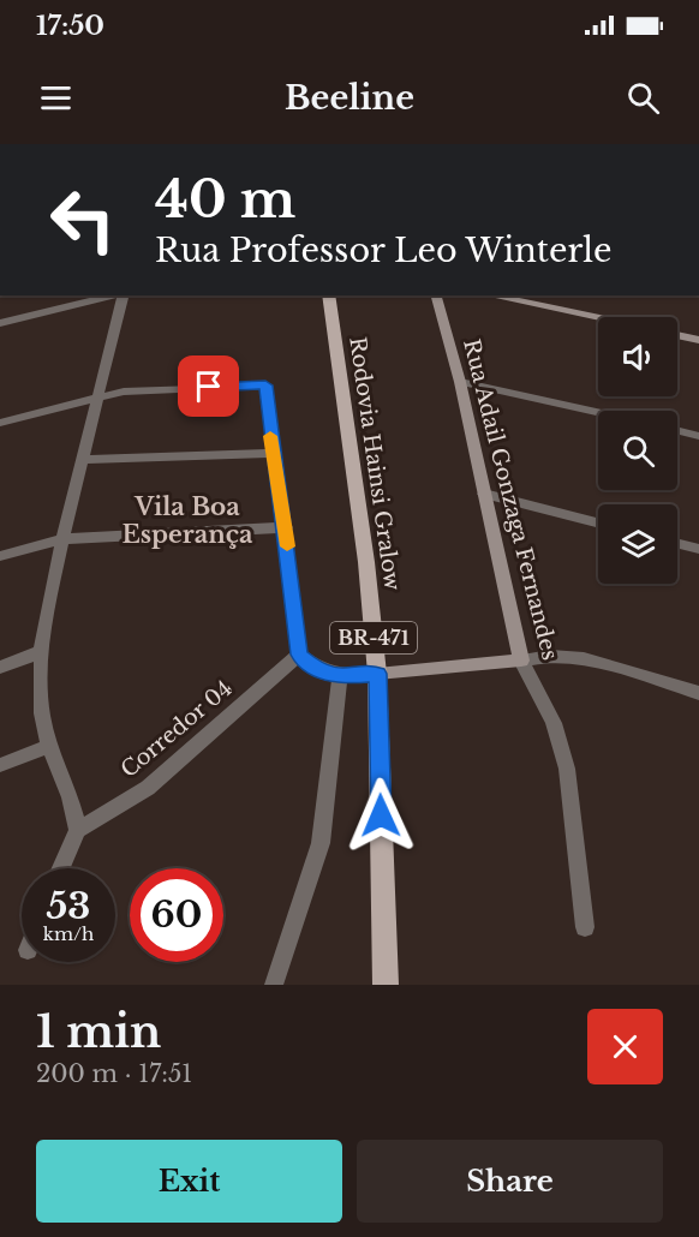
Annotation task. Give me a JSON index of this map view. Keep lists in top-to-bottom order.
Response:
{
  "streets": {
    "main road": ["Rodovia Hainsi Gralow", "BR-471"],
    "street": ["Rua Adail Gonzaga Fernandes", "Corredor 04"]
  },
  "districts": ["Vila Boa Esperança"],
  "page": {
    "status": "17:50",
    "header": "Beeline",
    "turn": ["40 m", "Rua Professor Leo Winterle"],
    "speed": "53 km/h",
    "limit": "60",
    "heading": ["1 min", "200 m · 17:51"],
    "buttons": ["Exit", "Share"]
  }
}
